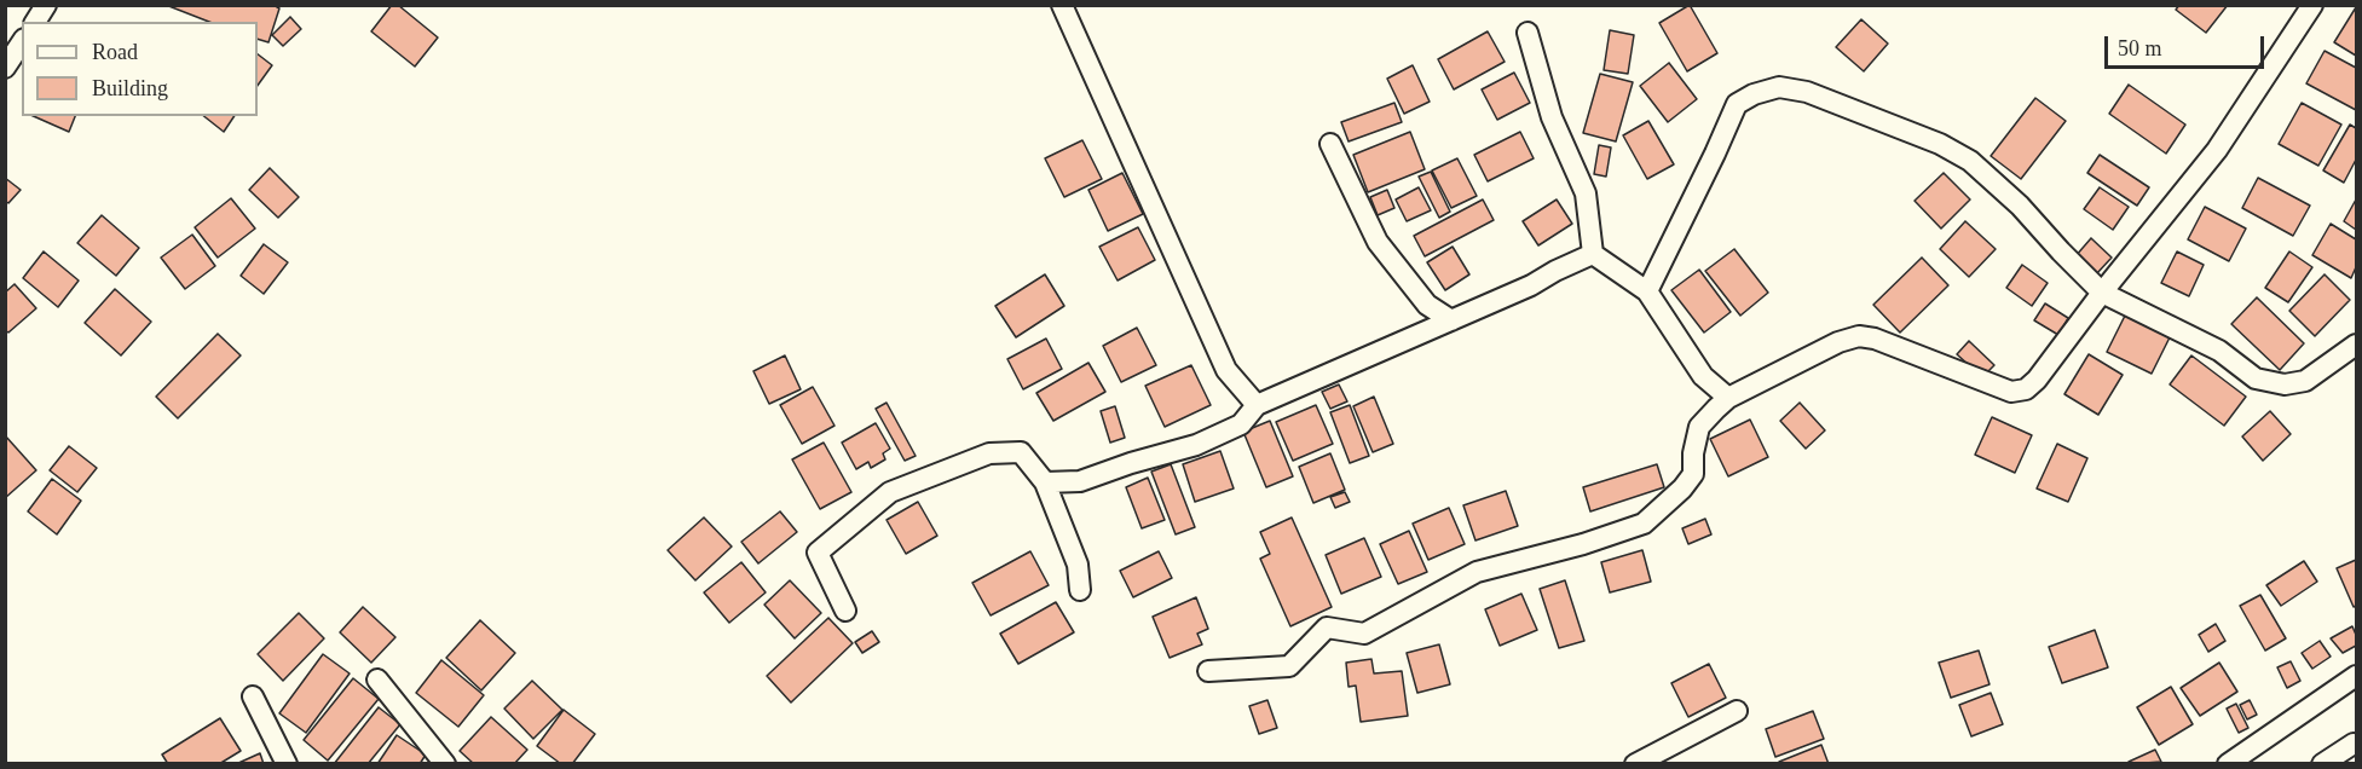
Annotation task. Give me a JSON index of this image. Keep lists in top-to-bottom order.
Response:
{
  "legend": ["Road", "Building"],
  "scale_bar": "50 m"
}
